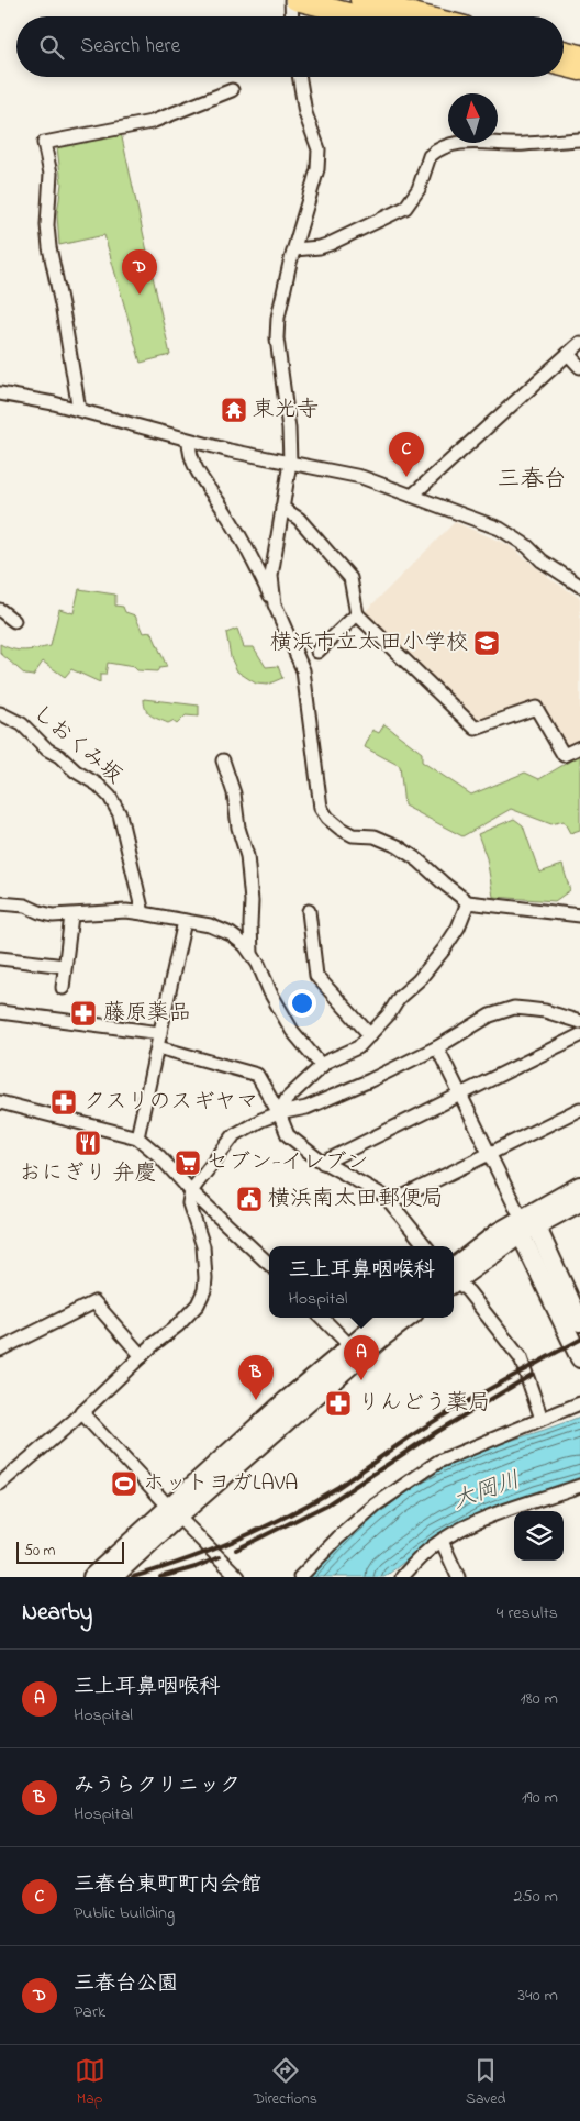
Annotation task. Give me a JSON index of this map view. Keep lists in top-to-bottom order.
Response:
{
  "streets": {
    "street": ["しおくみ坂"]
  },
  "districts": ["三春台"],
  "water": ["大岡川"],
  "places": {
    "temple": ["東光寺"],
    "school or university": ["横浜市立太田小学校"],
    "pharmacy": ["藤原薬品", "クスリのスギヤマ", "りんどう薬局"],
    "restaurant": ["おにぎり 弁慶"],
    "supermarket": ["セブン-イレブン"],
    "public building": ["横浜南太田郵便局"],
    "sports": ["ホットヨガLAVA"]
  },
  "scale_bar": "50 m",
  "north": "top",
  "page": {
    "search": "Search here",
    "pins": [
      "D",
      "C",
      "A",
      "B"
    ],
    "popup": ["三上耳鼻咽喉科", "Hospital"],
    "scale": "50 m",
    "heading": ["Nearby", "4 results"],
    "list": [
      {
        "mark": "A",
        "name": "三上耳鼻咽喉科",
        "note": "Hospital",
        "value": "180 m"
      },
      {
        "mark": "B",
        "name": "みうらクリニック",
        "note": "Hospital",
        "value": "190 m"
      },
      {
        "mark": "C",
        "name": "三春台東町町内会館",
        "note": "Public building",
        "value": "250 m"
      },
      {
        "mark": "D",
        "name": "三春台公園",
        "note": "Park",
        "value": "340 m"
      }
    ],
    "nav": ["Map", "Directions", "Saved"]
  }
}
